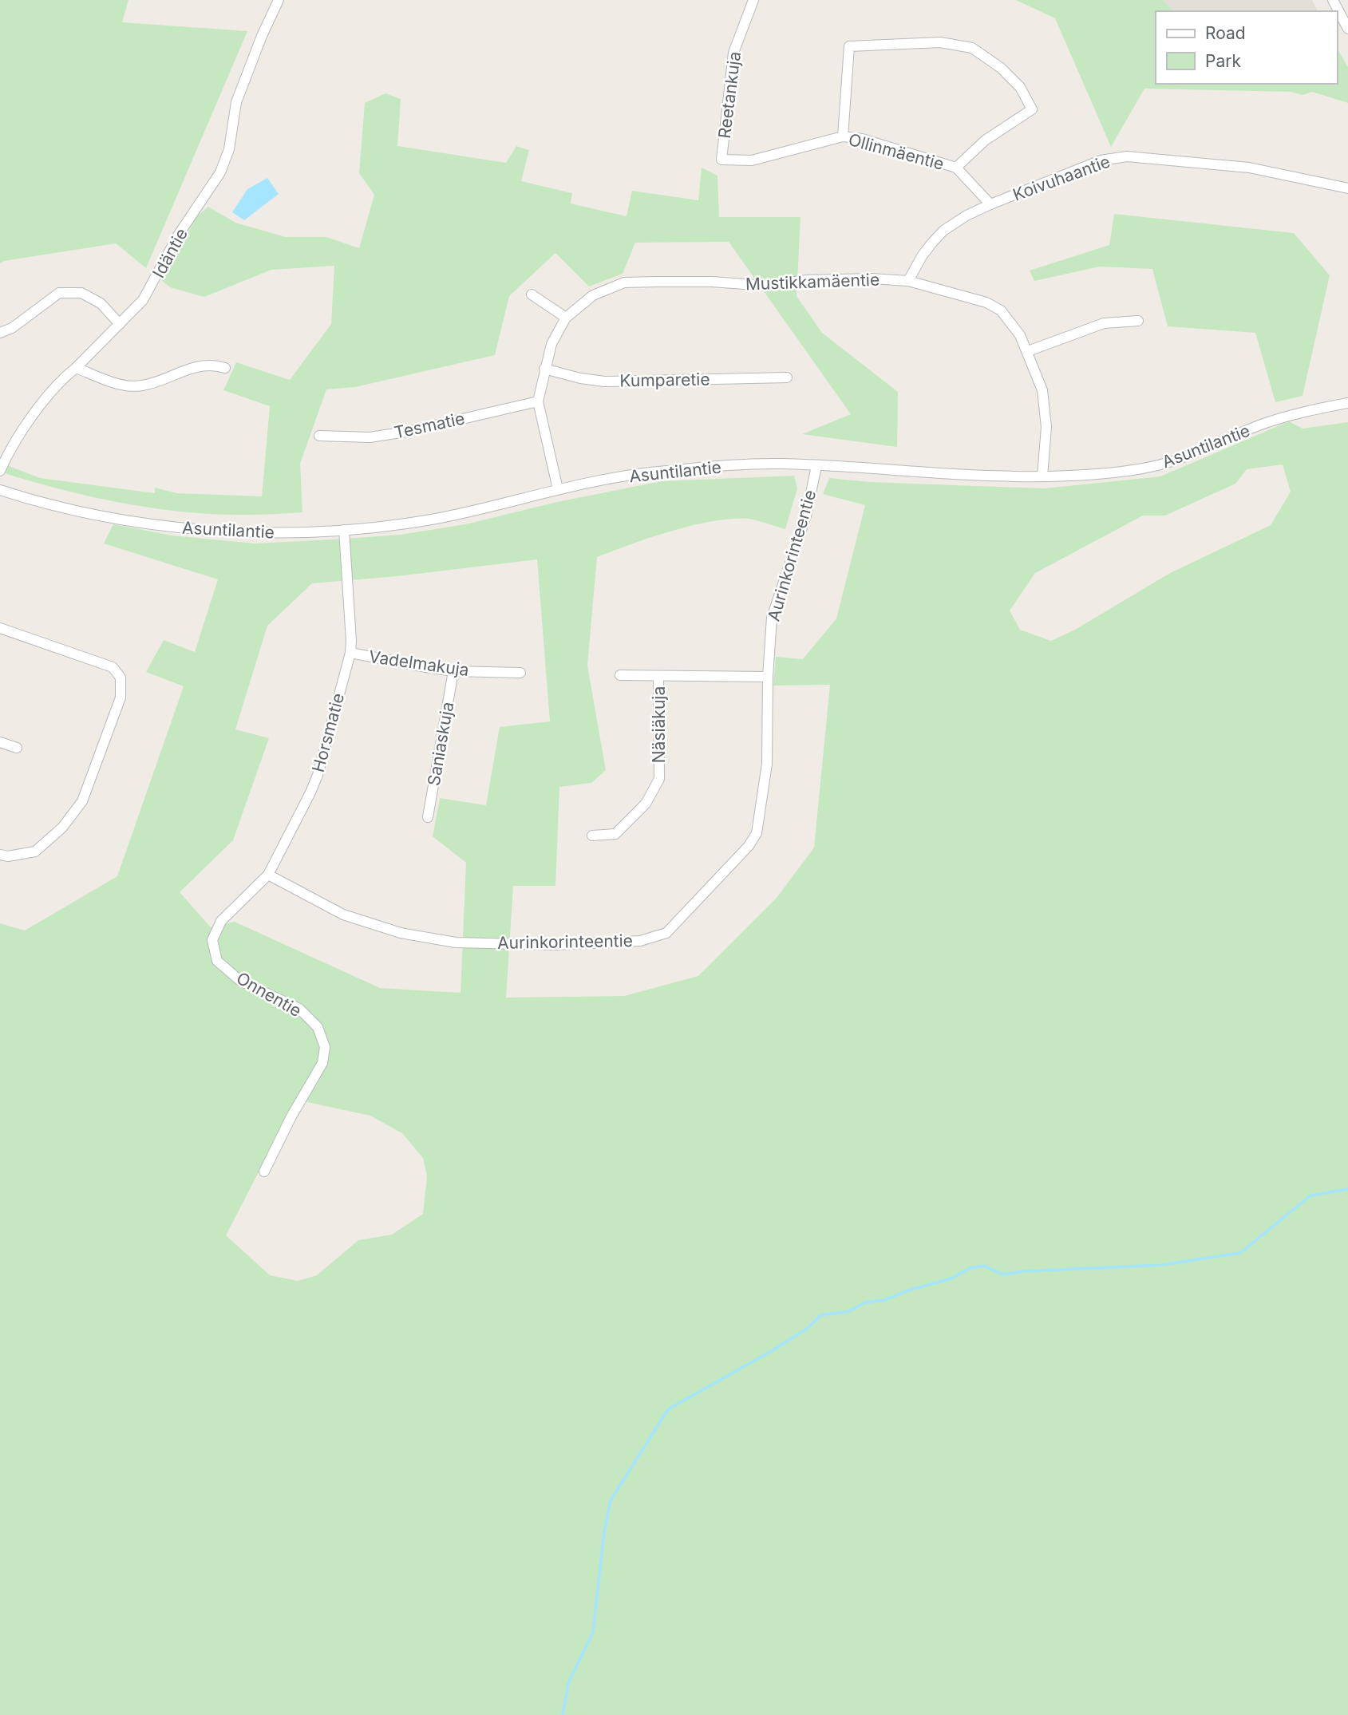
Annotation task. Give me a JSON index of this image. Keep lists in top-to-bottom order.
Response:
{
  "streets": {
    "street": [
      "Reetankuja",
      "Ollinmäentie",
      "Koivuhaantie",
      "Idäntie",
      "Mustikkamäentie",
      "Kumparetie",
      "Tesmatie",
      "Asuntilantie",
      "Aurinkorinteentie",
      "Vadelmakuja",
      "Näsiäkuja",
      "Horsmatie",
      "Saniaskuja",
      "Onnentie"
    ]
  },
  "crossings": [
    ["Reetankuja", "Ollinmäentie"],
    ["Ollinmäentie", "Koivuhaantie"],
    ["Koivuhaantie", "Mustikkamäentie"],
    ["Mustikkamäentie", "Kumparetie"],
    ["Mustikkamäentie", "Tesmatie"],
    ["Mustikkamäentie", "Asuntilantie"],
    ["Asuntilantie", "Aurinkorinteentie"],
    ["Asuntilantie", "Horsmatie"],
    ["Aurinkorinteentie", "Horsmatie"],
    ["Vadelmakuja", "Horsmatie"],
    ["Vadelmakuja", "Saniaskuja"],
    ["Horsmatie", "Onnentie"]
  ],
  "legend": ["Road", "Park"]
}
